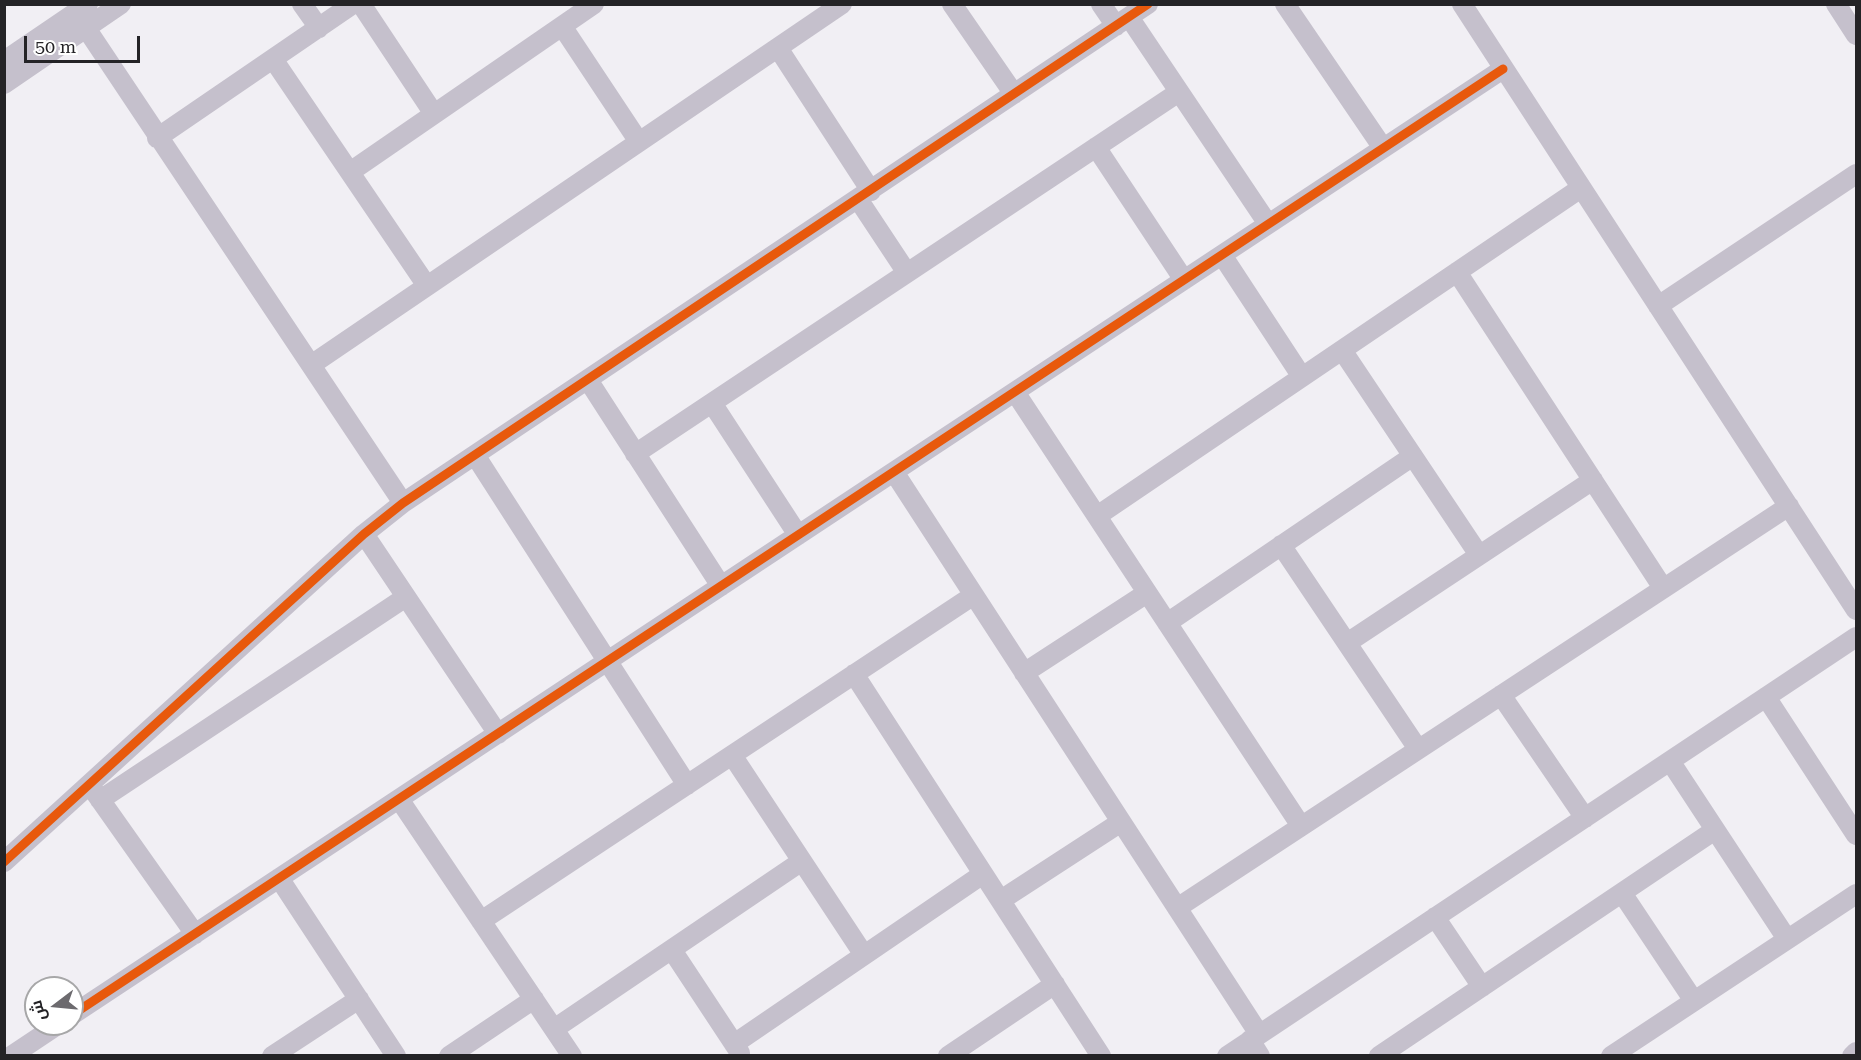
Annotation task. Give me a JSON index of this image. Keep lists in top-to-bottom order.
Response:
{
  "scale_bar": "50 m",
  "north": "left"
}
